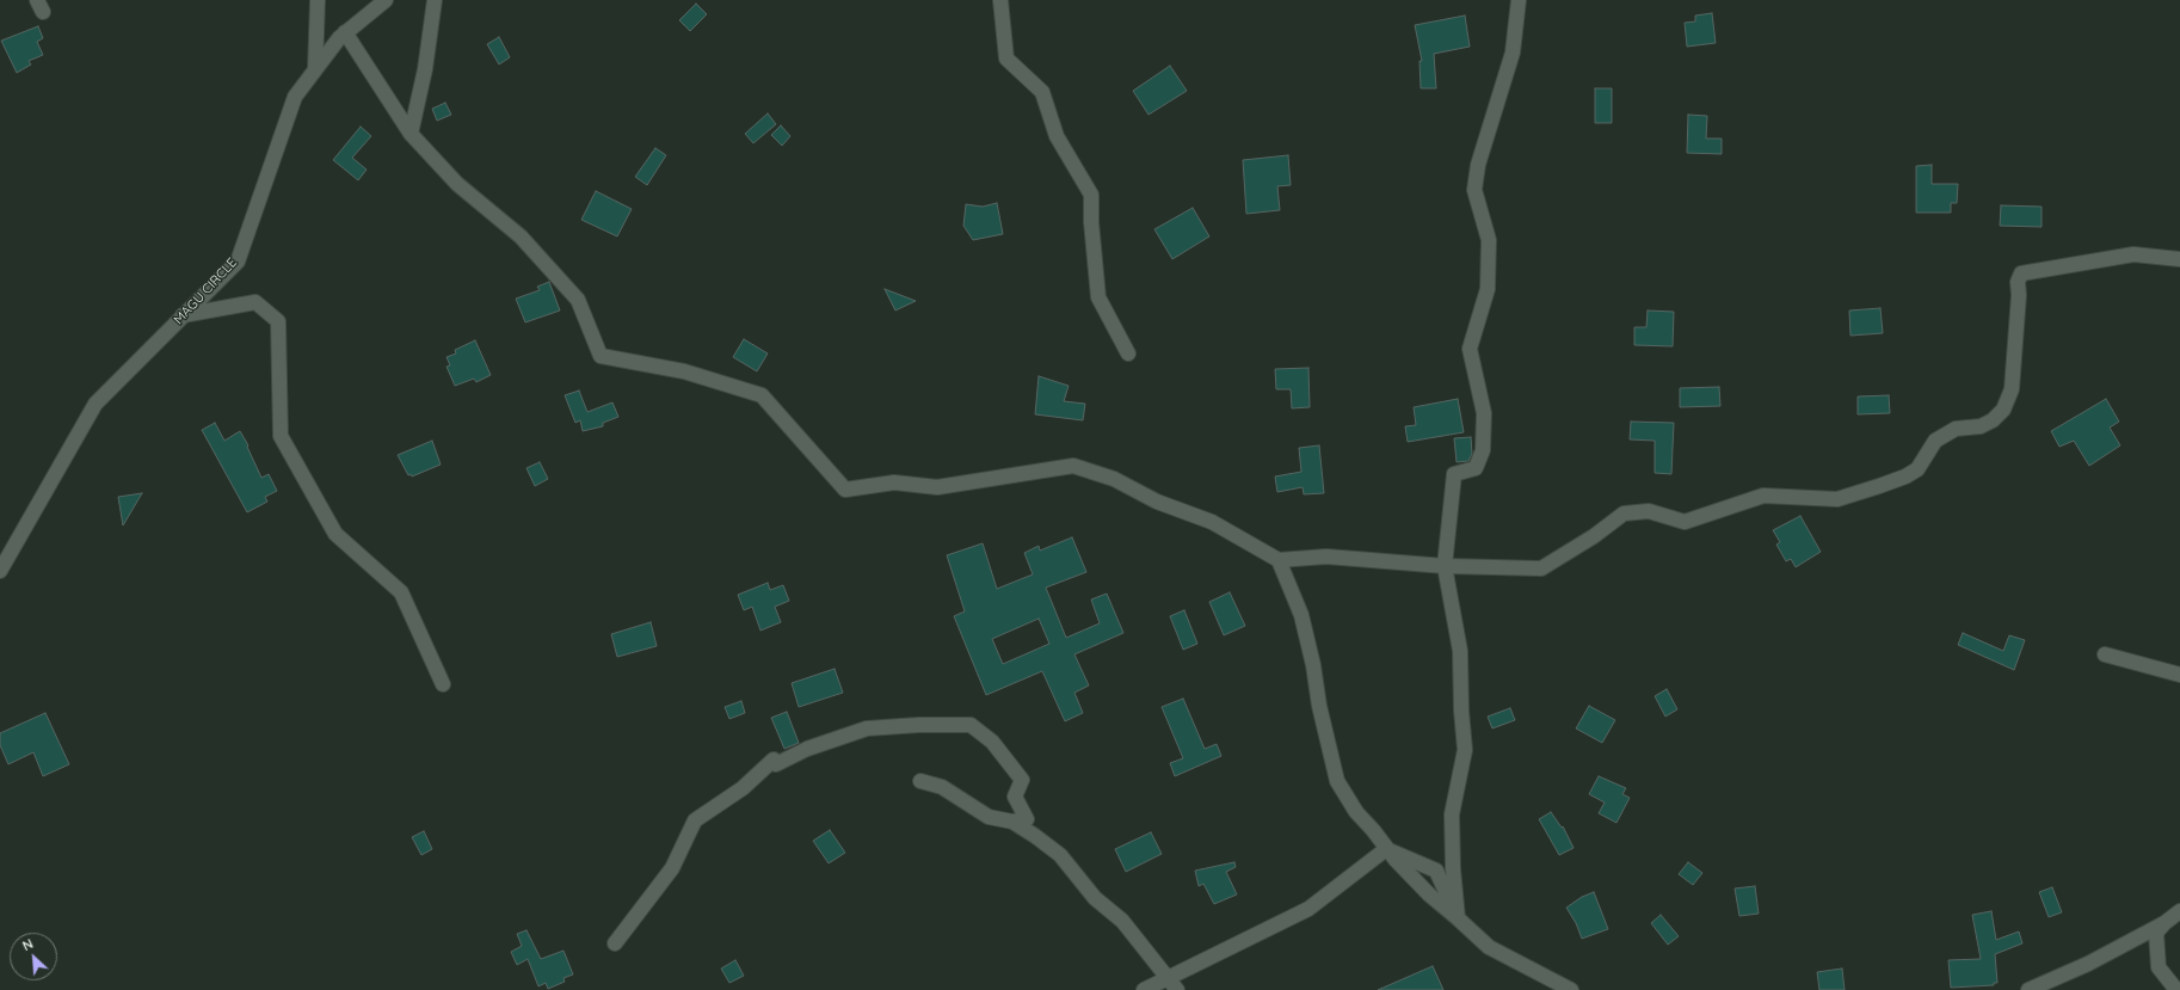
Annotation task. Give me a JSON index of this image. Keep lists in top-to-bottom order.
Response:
{
  "streets": {
    "street": ["MAGU CIRCLE"]
  },
  "north": "top left"
}
